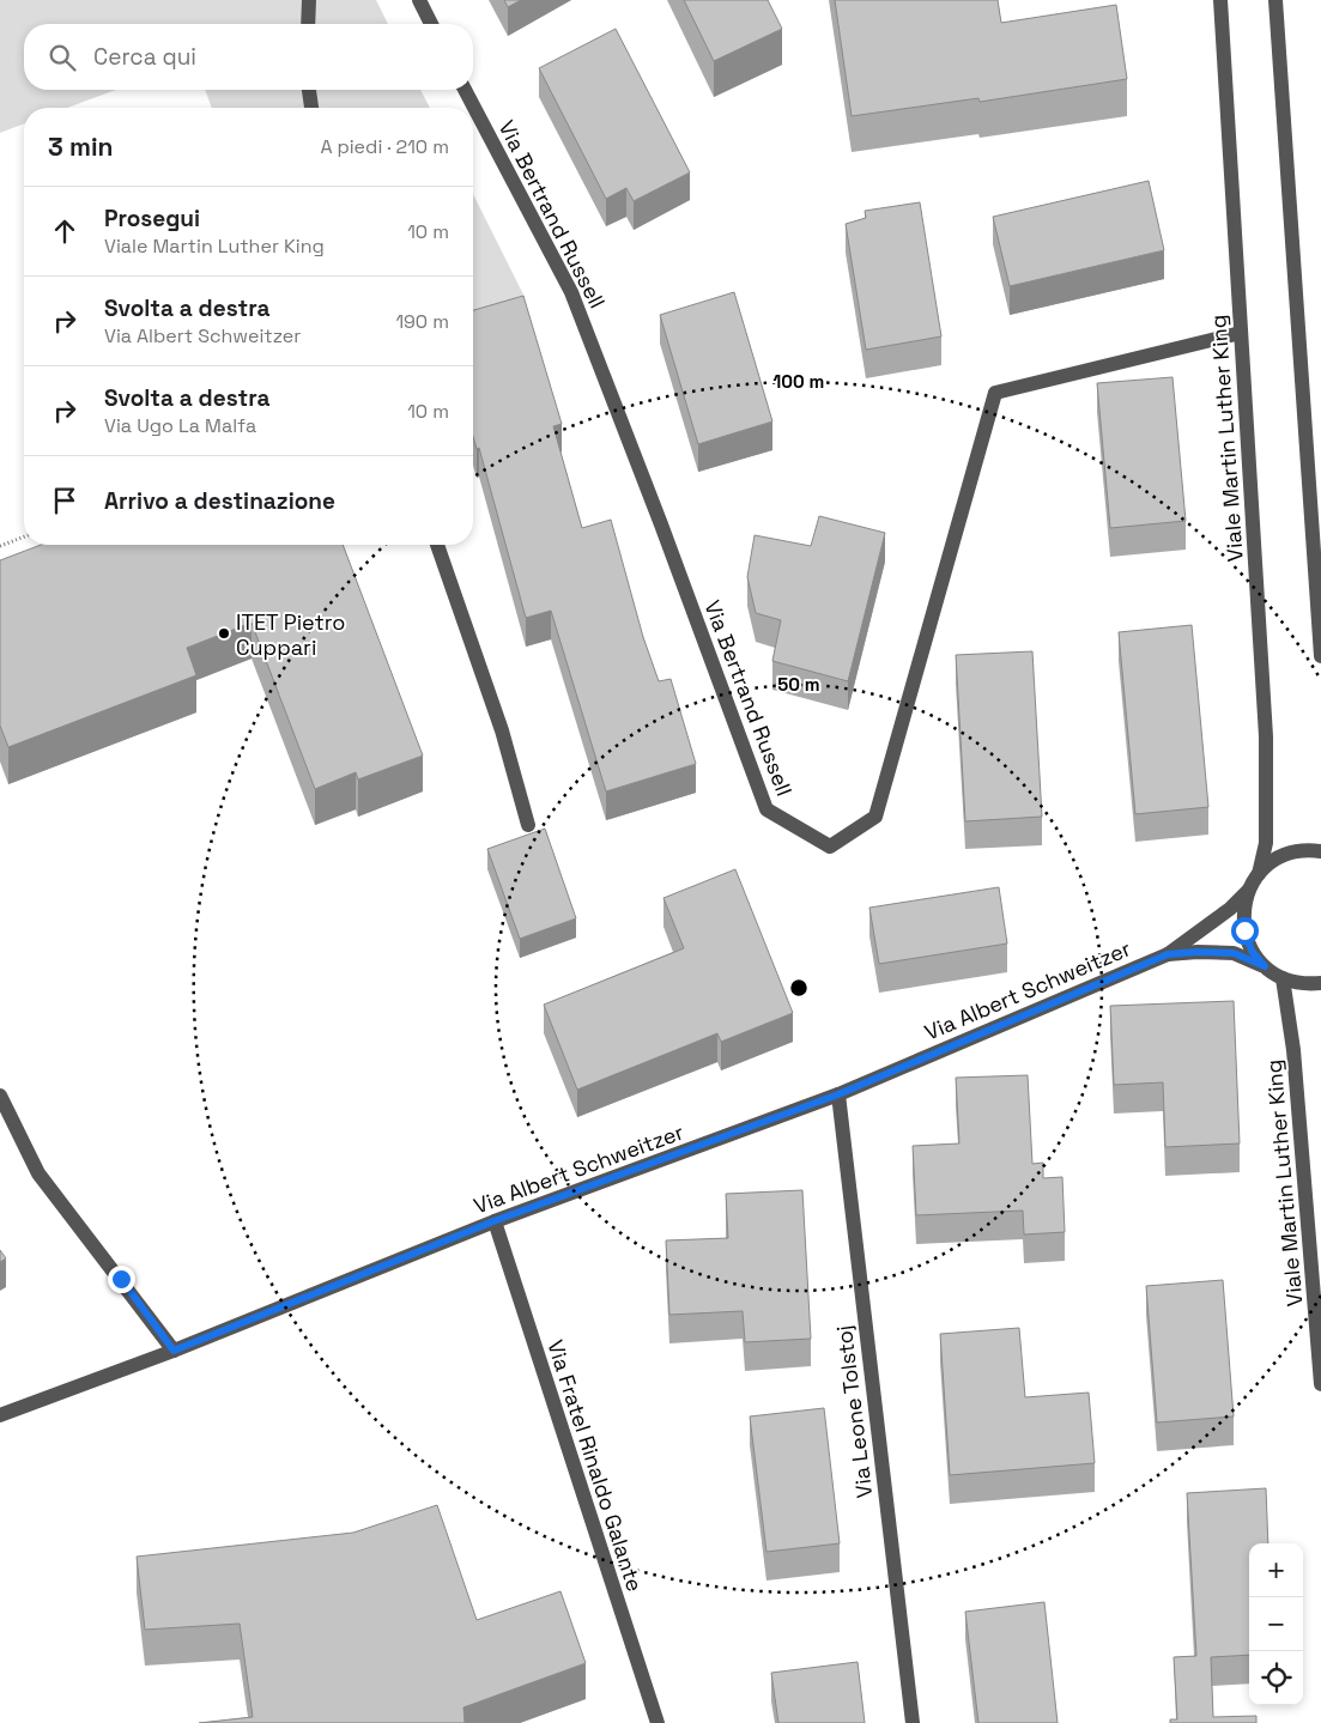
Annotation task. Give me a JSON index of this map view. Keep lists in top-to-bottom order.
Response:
{
  "streets": {
    "street": [
      "Via Bertrand Russell",
      "Viale Martin Luther King",
      "Via Albert Schweitzer",
      "Via Leone Tolstoj",
      "Via Fratel Rinaldo Galante"
    ]
  },
  "crossings": [
    ["Via Bertrand Russell", "Viale Martin Luther King"],
    ["Viale Martin Luther King", "Via Albert Schweitzer"],
    ["Via Albert Schweitzer", "Via Leone Tolstoj"],
    ["Via Albert Schweitzer", "Via Fratel Rinaldo Galante"]
  ],
  "places": ["ITET Pietro Cuppari"],
  "page": {
    "search": "Cerca qui",
    "heading": ["3 min", "A piedi · 210 m"],
    "list": [
      ["Prosegui", "Viale Martin Luther King", "10 m"],
      ["Svolta a destra", "Via Albert Schweitzer", "190 m"],
      ["Svolta a destra", "Via Ugo La Malfa", "10 m"],
      "Arrivo a destinazione"
    ],
    "map_buttons": ["+", "−"]
  },
  "rings": ["100 m", "50 m"]
}
